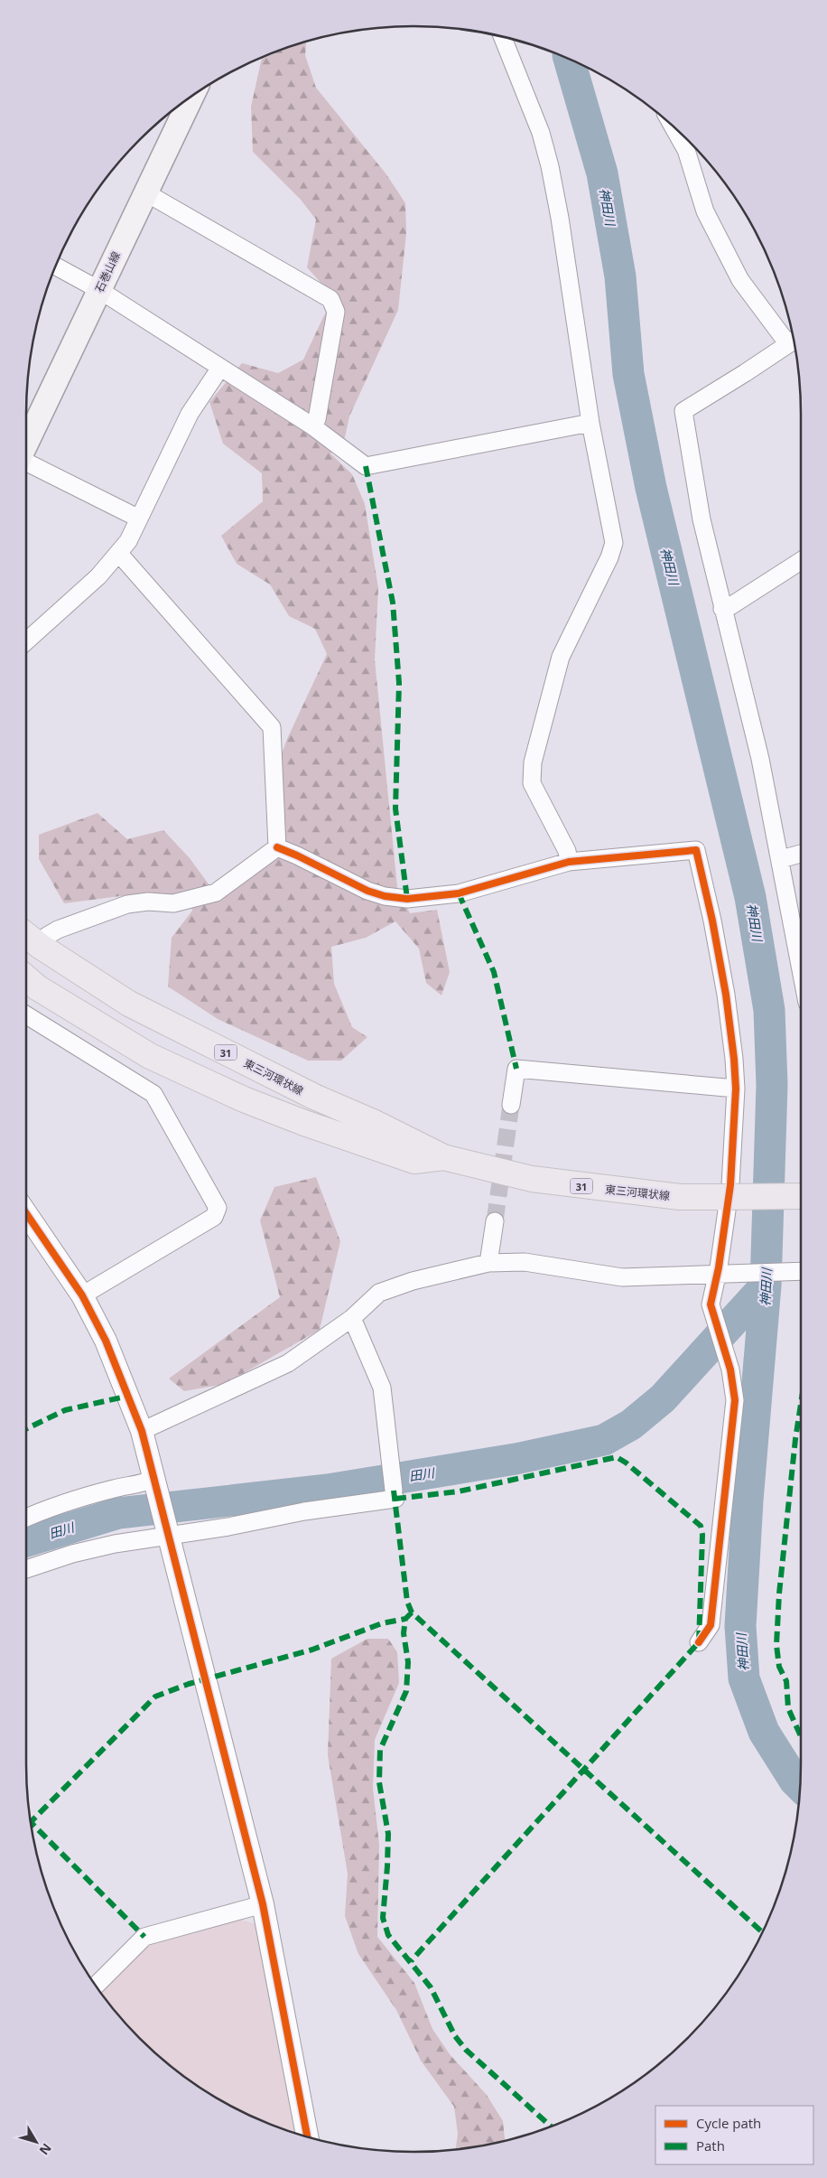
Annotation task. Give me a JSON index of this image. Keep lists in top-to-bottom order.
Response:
{
  "streets": {
    "main road": ["石巻山線", "31", "東三河環状線"]
  },
  "water": ["神田川", "田川"],
  "legend": ["Cycle path", "Path"],
  "north": "bottom right"
}
